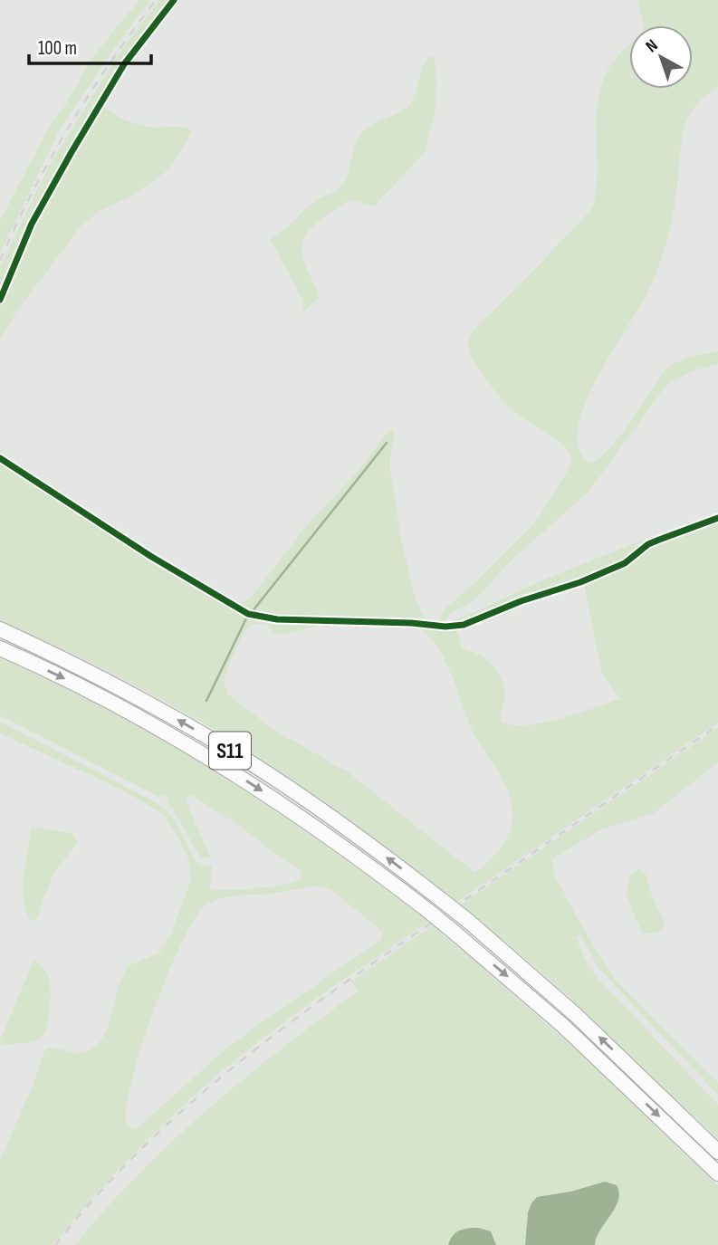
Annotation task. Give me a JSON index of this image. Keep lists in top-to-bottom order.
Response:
{
  "streets": {
    "highway": ["S11"]
  },
  "scale_bar": "100 m",
  "north": "top left"
}
